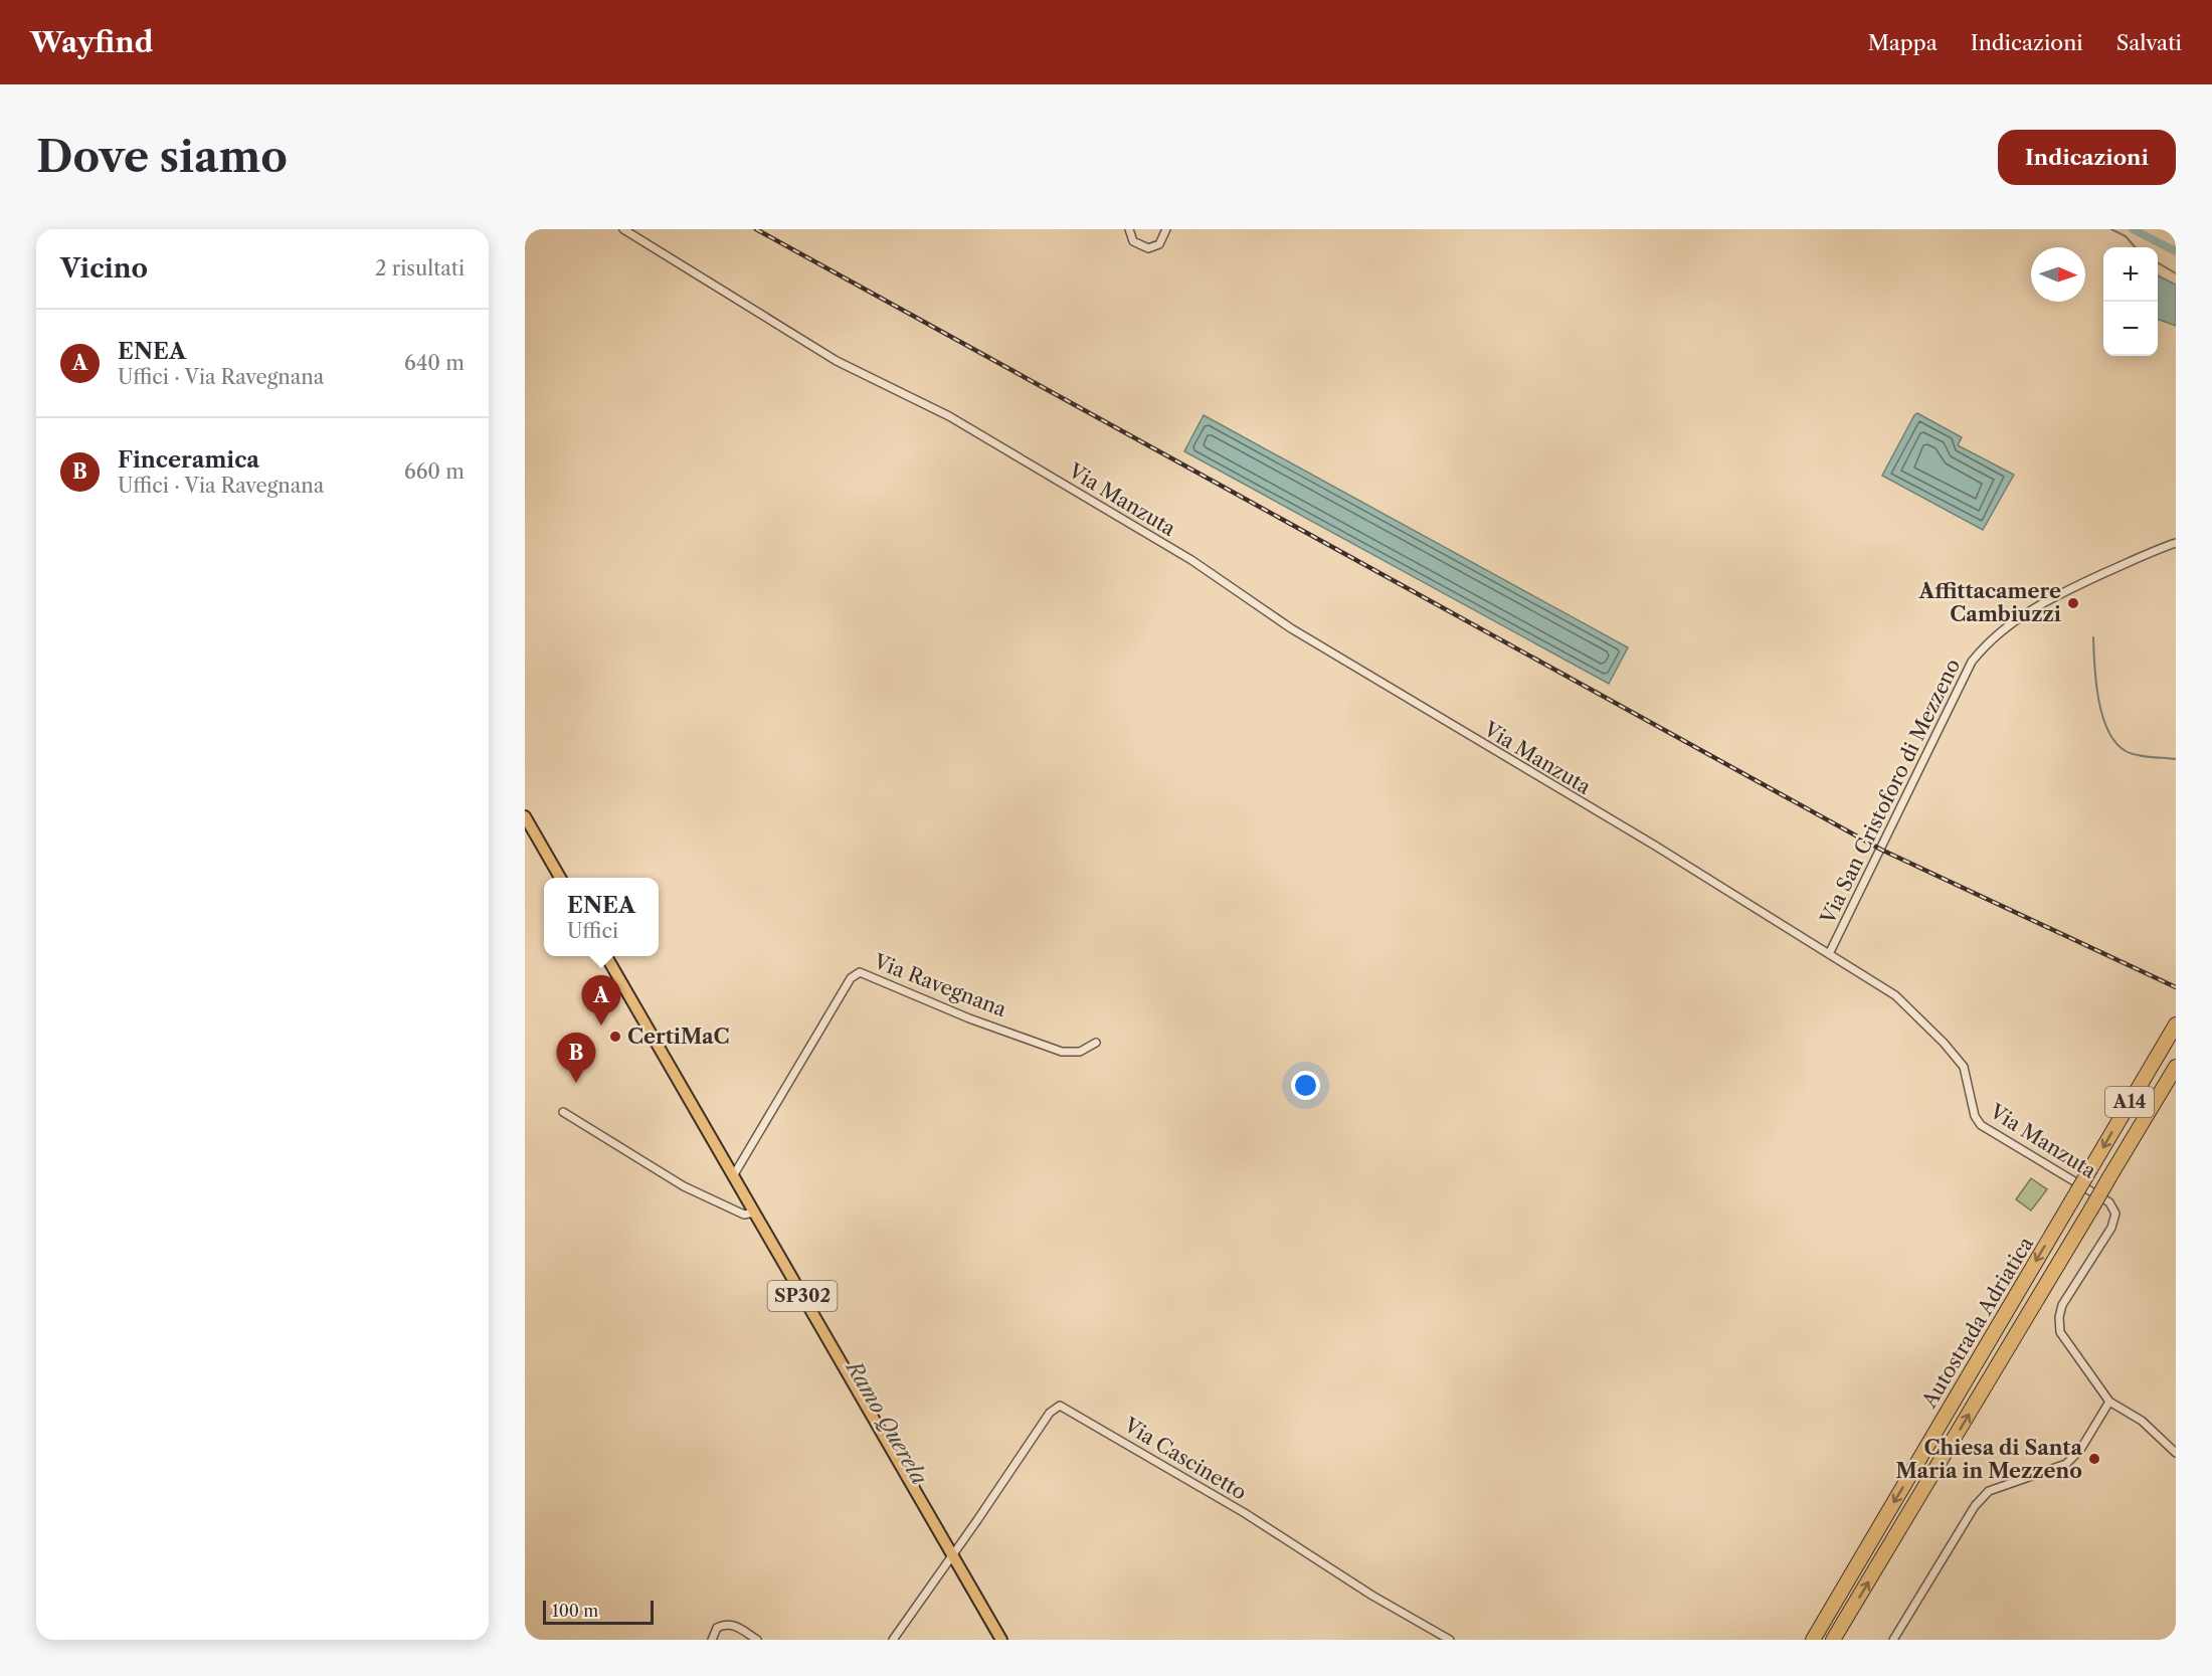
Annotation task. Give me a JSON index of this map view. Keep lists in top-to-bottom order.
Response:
{
  "streets": {
    "highway": ["A14", "Autostrada Adriatica"],
    "main road": ["SP302"],
    "street": [
      "Via Manzuta",
      "Via San Cristoforo di Mezzeno",
      "Via Ravegnana",
      "Via Cascinetto"
    ]
  },
  "crossings": [
    ["Via Manzuta", "Via San Cristoforo di Mezzeno"],
    ["Via Ravegnana", "SP302"],
    ["SP302", "Via Cascinetto"]
  ],
  "water": ["Ramo Querela"],
  "places": ["Affittacamere Cambiuzzi", "CertiMaC", "Chiesa di Santa Maria in Mezzeno"],
  "scale_bar": "100 m",
  "north": "right",
  "page": {
    "header": "Wayfind",
    "nav": ["Mappa", "Indicazioni", "Salvati"],
    "buttons": "Indicazioni",
    "title": "Dove siamo",
    "heading": ["Vicino", "2 risultati"],
    "map_buttons": ["+", "−"],
    "list": [
      {
        "mark": "A",
        "name": "ENEA",
        "note": "Uffici · Via Ravegnana",
        "value": "640 m"
      },
      {
        "mark": "B",
        "name": "Finceramica",
        "note": "Uffici · Via Ravegnana",
        "value": "660 m"
      }
    ],
    "popup": ["ENEA", "Uffici"],
    "pins": ["A", "B"],
    "scale": "100 m"
  }
}
